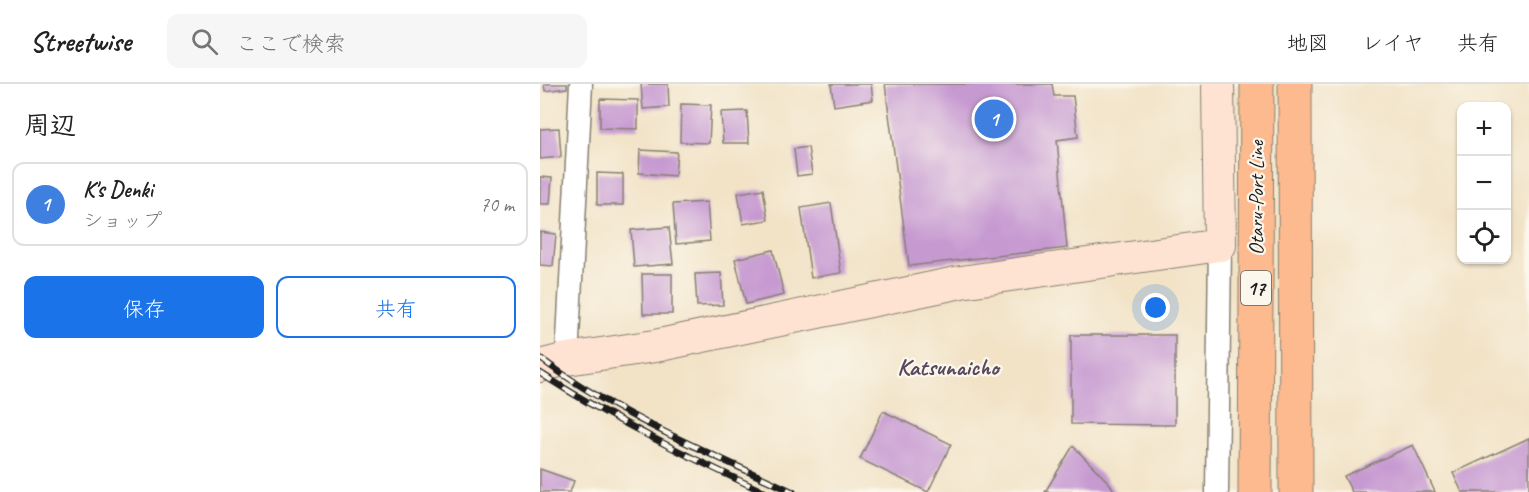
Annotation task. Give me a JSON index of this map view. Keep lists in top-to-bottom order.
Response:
{
  "streets": {
    "main road": ["Otaru-Port Line", "17"]
  },
  "districts": ["Katsunaicho"],
  "page": {
    "header": "Streetwise",
    "search": "ここで検索",
    "nav": ["地図", "レイヤ", "共有"],
    "heading": "周辺",
    "pins": "1",
    "map_buttons": ["+", "−"],
    "list": [
      {
        "mark": "1",
        "name": "K's Denki",
        "note": "ショップ",
        "value": "70 m"
      }
    ],
    "buttons": ["保存", "共有"]
  }
}
